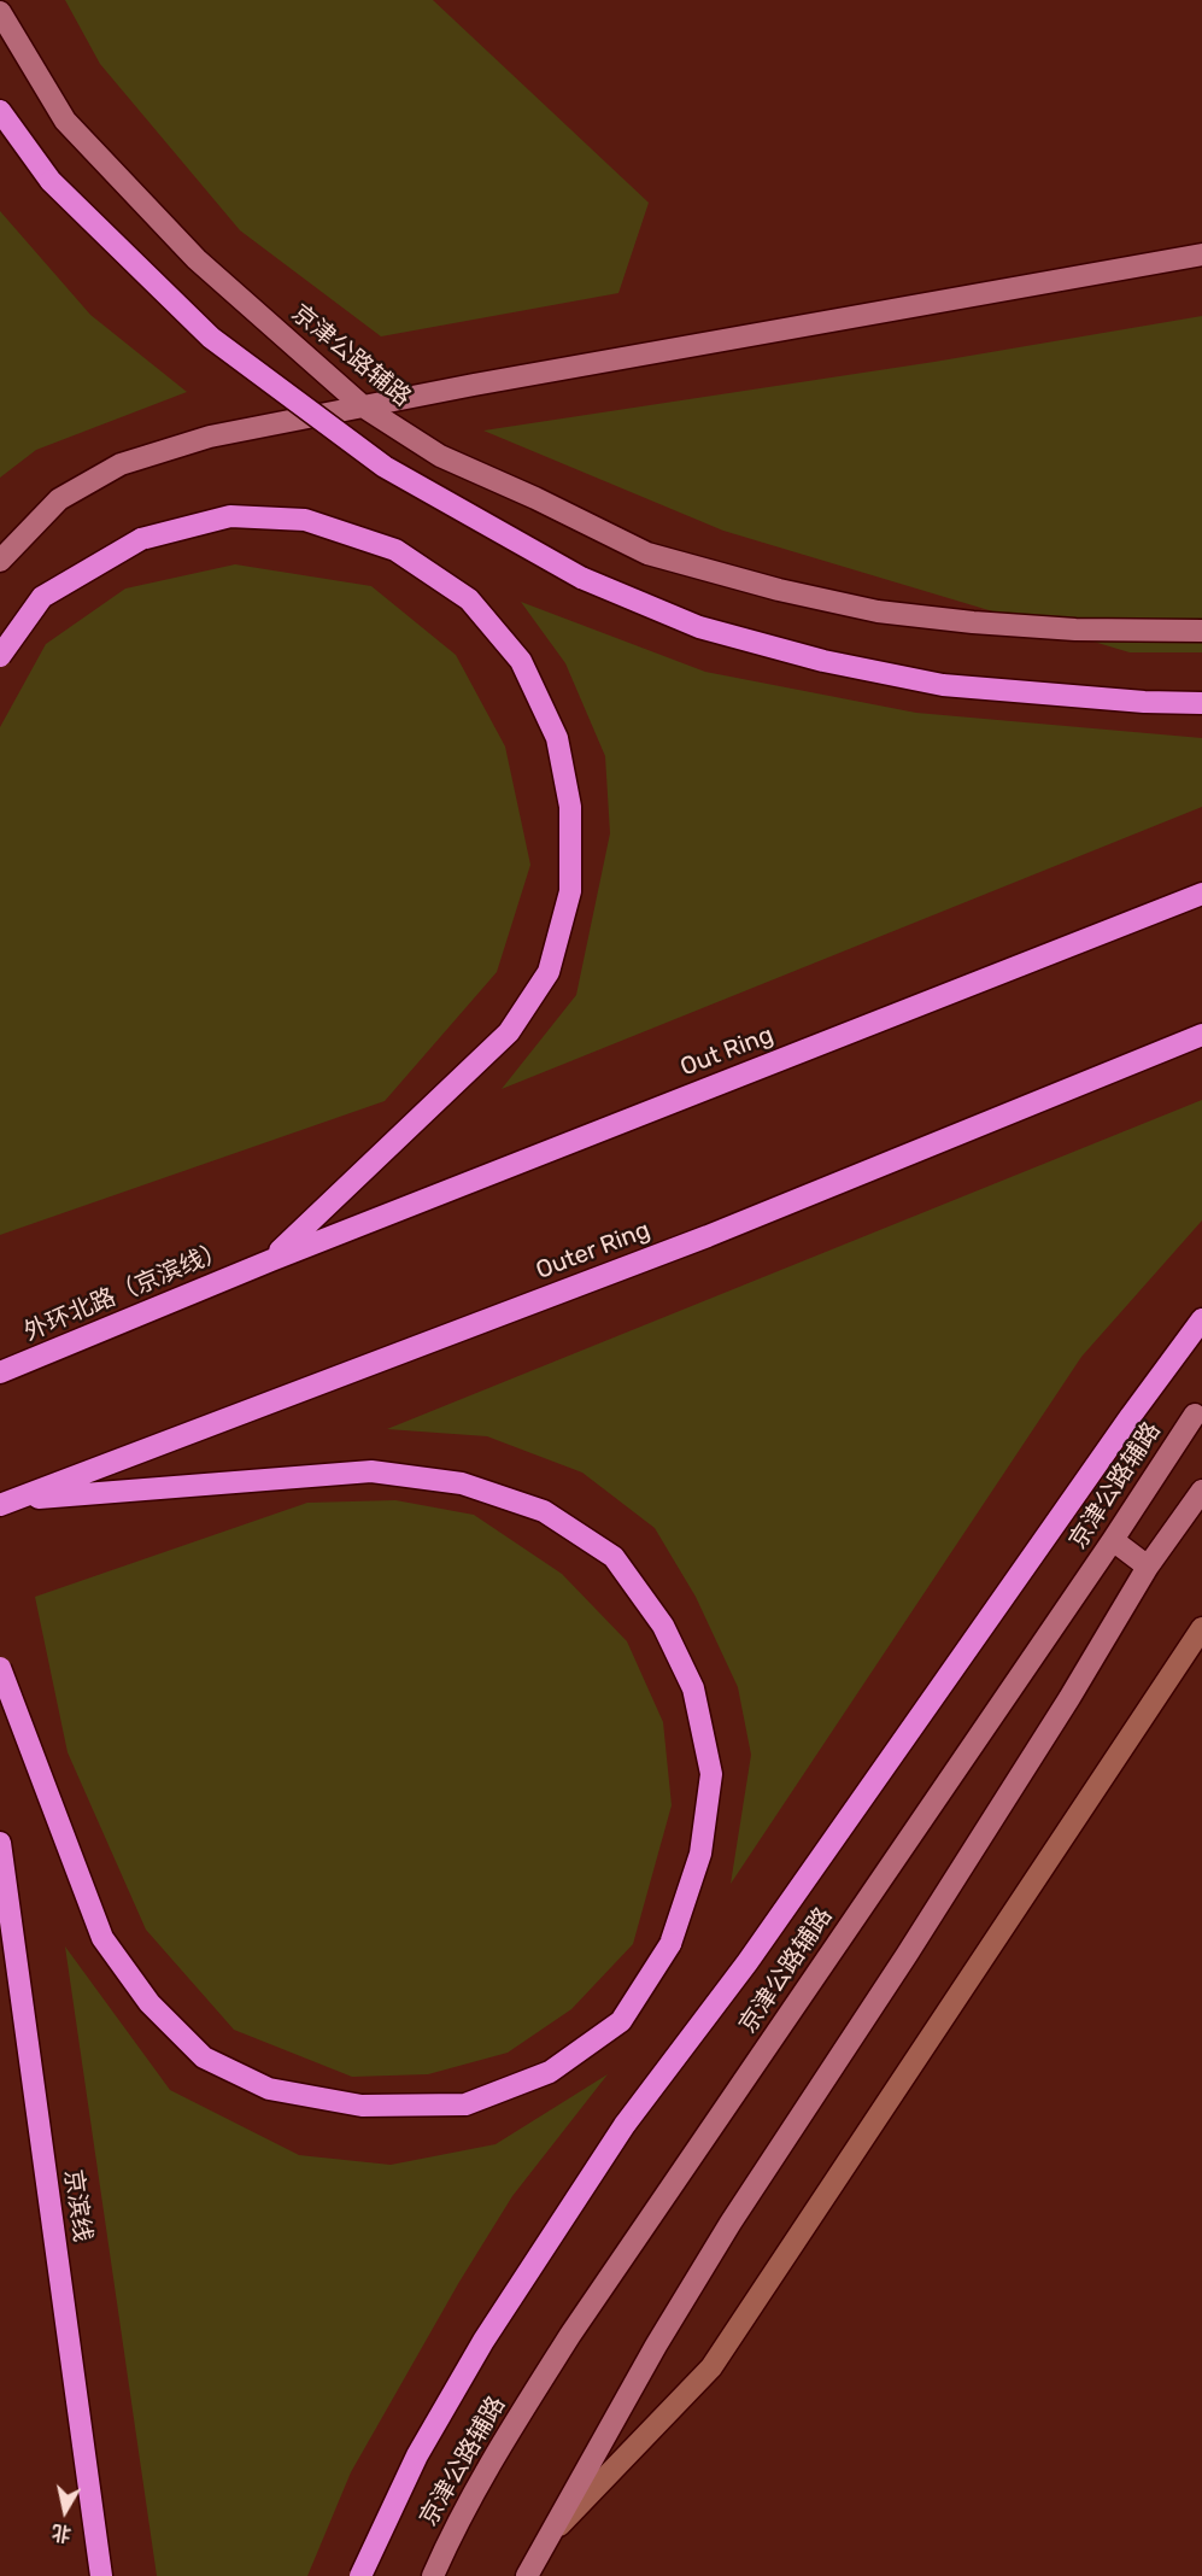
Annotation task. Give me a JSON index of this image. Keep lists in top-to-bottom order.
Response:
{
  "streets": {
    "highway": [
      "Out Ring",
      "Outer Ring",
      "外环北路（京滨线）",
      "京滨线"
    ],
    "street": ["京津公路辅路"]
  },
  "crossings": [
    ["Out Ring", "外环北路（京滨线）"]
  ],
  "north": "bottom"
}
